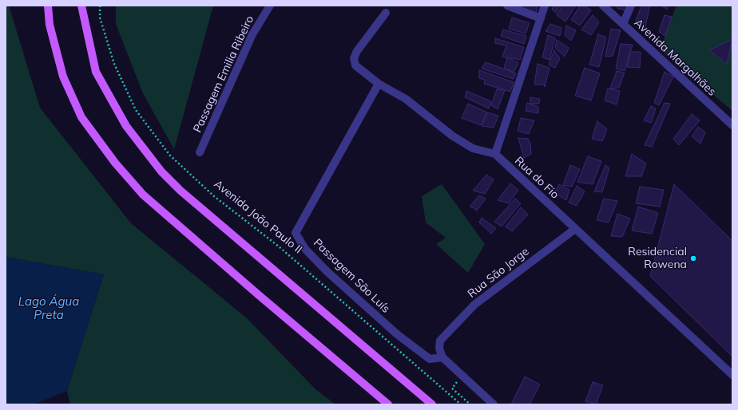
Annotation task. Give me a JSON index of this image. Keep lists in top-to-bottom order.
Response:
{
  "streets": {
    "street": [
      "Avenida Margalhães",
      "Passagem Emilia Ribeiro",
      "Rua do Fio",
      "Rua São Jorge",
      "Passagem São Luís"
    ],
    "path": ["Avenida João Paulo II"]
  },
  "crossings": [
    ["Rua do Fio", "Rua São Jorge"],
    ["Rua do Fio", "Passagem São Luís"],
    ["Rua São Jorge", "Passagem São Luís"]
  ],
  "water": ["Lago Água Preta"],
  "places": ["Residencial Rowena"]
}
